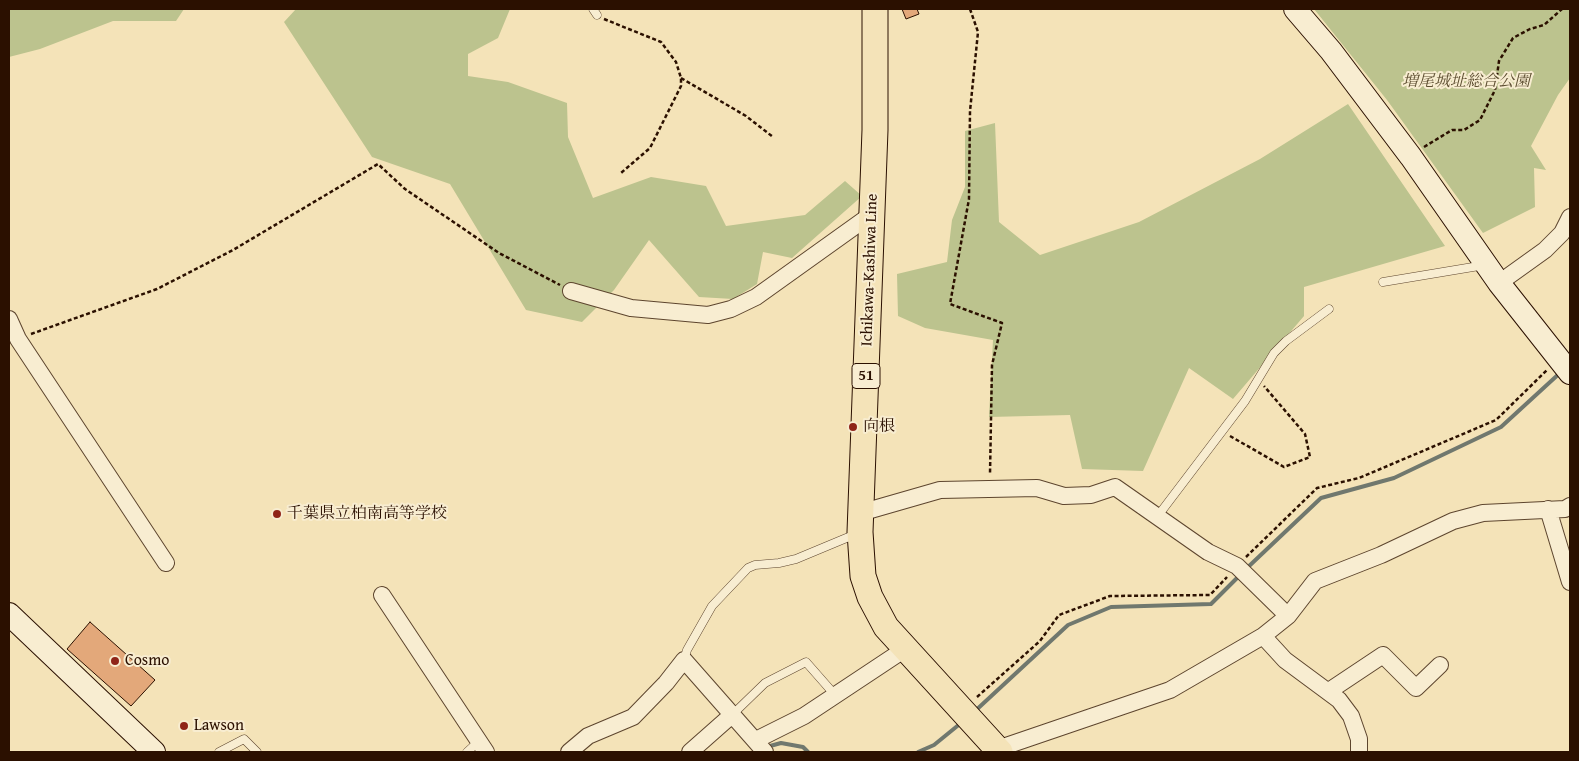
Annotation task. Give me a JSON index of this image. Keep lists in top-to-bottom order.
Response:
{
  "streets": {
    "main road": ["Ichikawa-Kashiwa Line", "51"]
  },
  "parks": ["増尾城址総合公園"],
  "places": [
    "向根",
    "千葉県立柏南高等学校",
    "Cosmo",
    "Lawson"
  ]
}
